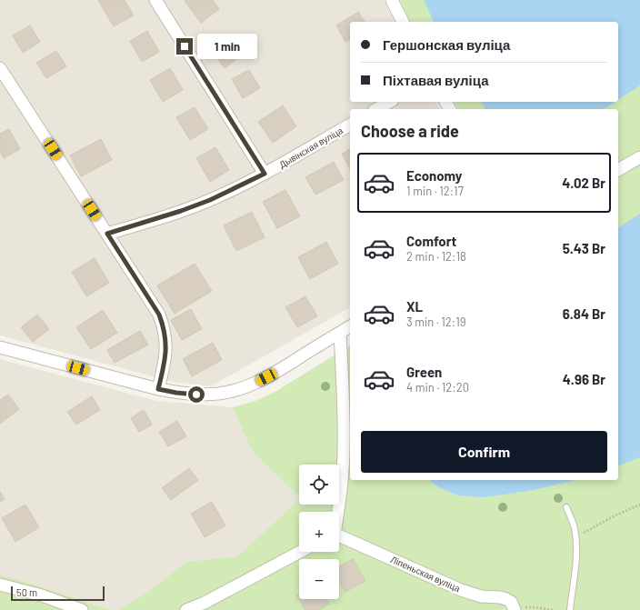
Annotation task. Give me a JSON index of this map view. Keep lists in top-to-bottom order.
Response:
{
  "streets": {
    "street": ["Дывінская вуліца", "Ліпеньская вуліца"]
  },
  "scale_bar": "50 m",
  "page": {
    "banner": ["Гершонская вуліца", "Піхтавая вуліца"],
    "bubble": "1 min",
    "heading": "Choose a ride",
    "list": [
      {
        "name": "Economy",
        "note": "1 min · 12:17",
        "value": "4.02 Br"
      },
      {
        "name": "Comfort",
        "note": "2 min · 12:18",
        "value": "5.43 Br"
      },
      {
        "name": "XL",
        "note": "3 min · 12:19",
        "value": "6.84 Br"
      },
      {
        "name": "Green",
        "note": "4 min · 12:20",
        "value": "4.96 Br"
      }
    ],
    "buttons": "Confirm",
    "map_buttons": ["+", "−"],
    "scale": "50 m"
  }
}
